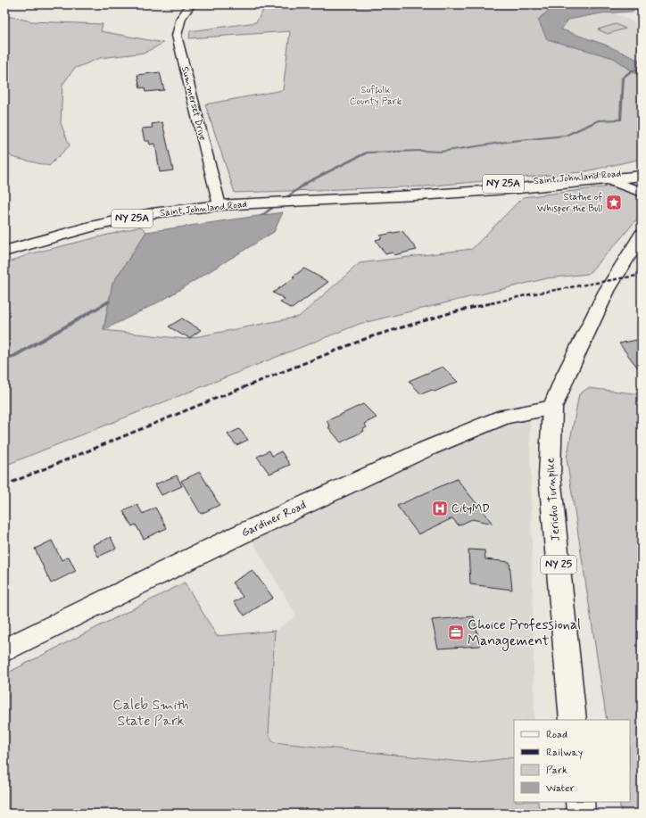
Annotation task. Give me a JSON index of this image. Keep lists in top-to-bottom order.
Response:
{
  "streets": {
    "main road": [
      "Saint Johnland Road",
      "NY 25A",
      "Jericho Turnpike",
      "Gardiner Road",
      "NY 25"
    ],
    "street": ["Summerset Drive"]
  },
  "crossings": [
    ["Summerset Drive", "Saint Johnland Road"],
    ["Jericho Turnpike", "Gardiner Road"]
  ],
  "parks": ["Suffolk County Park", "Caleb Smith State Park"],
  "places": {
    "place": ["Statue of Whisper the Bull"],
    "hospital": ["CityMD"],
    "office": ["Choice Professional Management"]
  },
  "legend": [
    "Road",
    "Railway",
    "Park",
    "Water"
  ]
}
